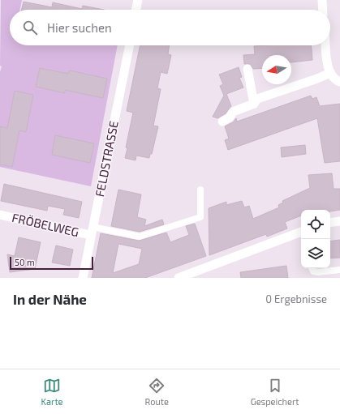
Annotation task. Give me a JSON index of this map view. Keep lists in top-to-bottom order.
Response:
{
  "streets": {
    "street": ["FELDSTRASSE", "FRÖBELWEG"]
  },
  "crossings": [
    ["FELDSTRASSE", "FRÖBELWEG"]
  ],
  "scale_bar": "50 m",
  "north": "left",
  "page": {
    "search": "Hier suchen",
    "scale": "50 m",
    "heading": ["In der Nähe", "0 Ergebnisse"],
    "nav": ["Karte", "Route", "Gespeichert"]
  }
}
